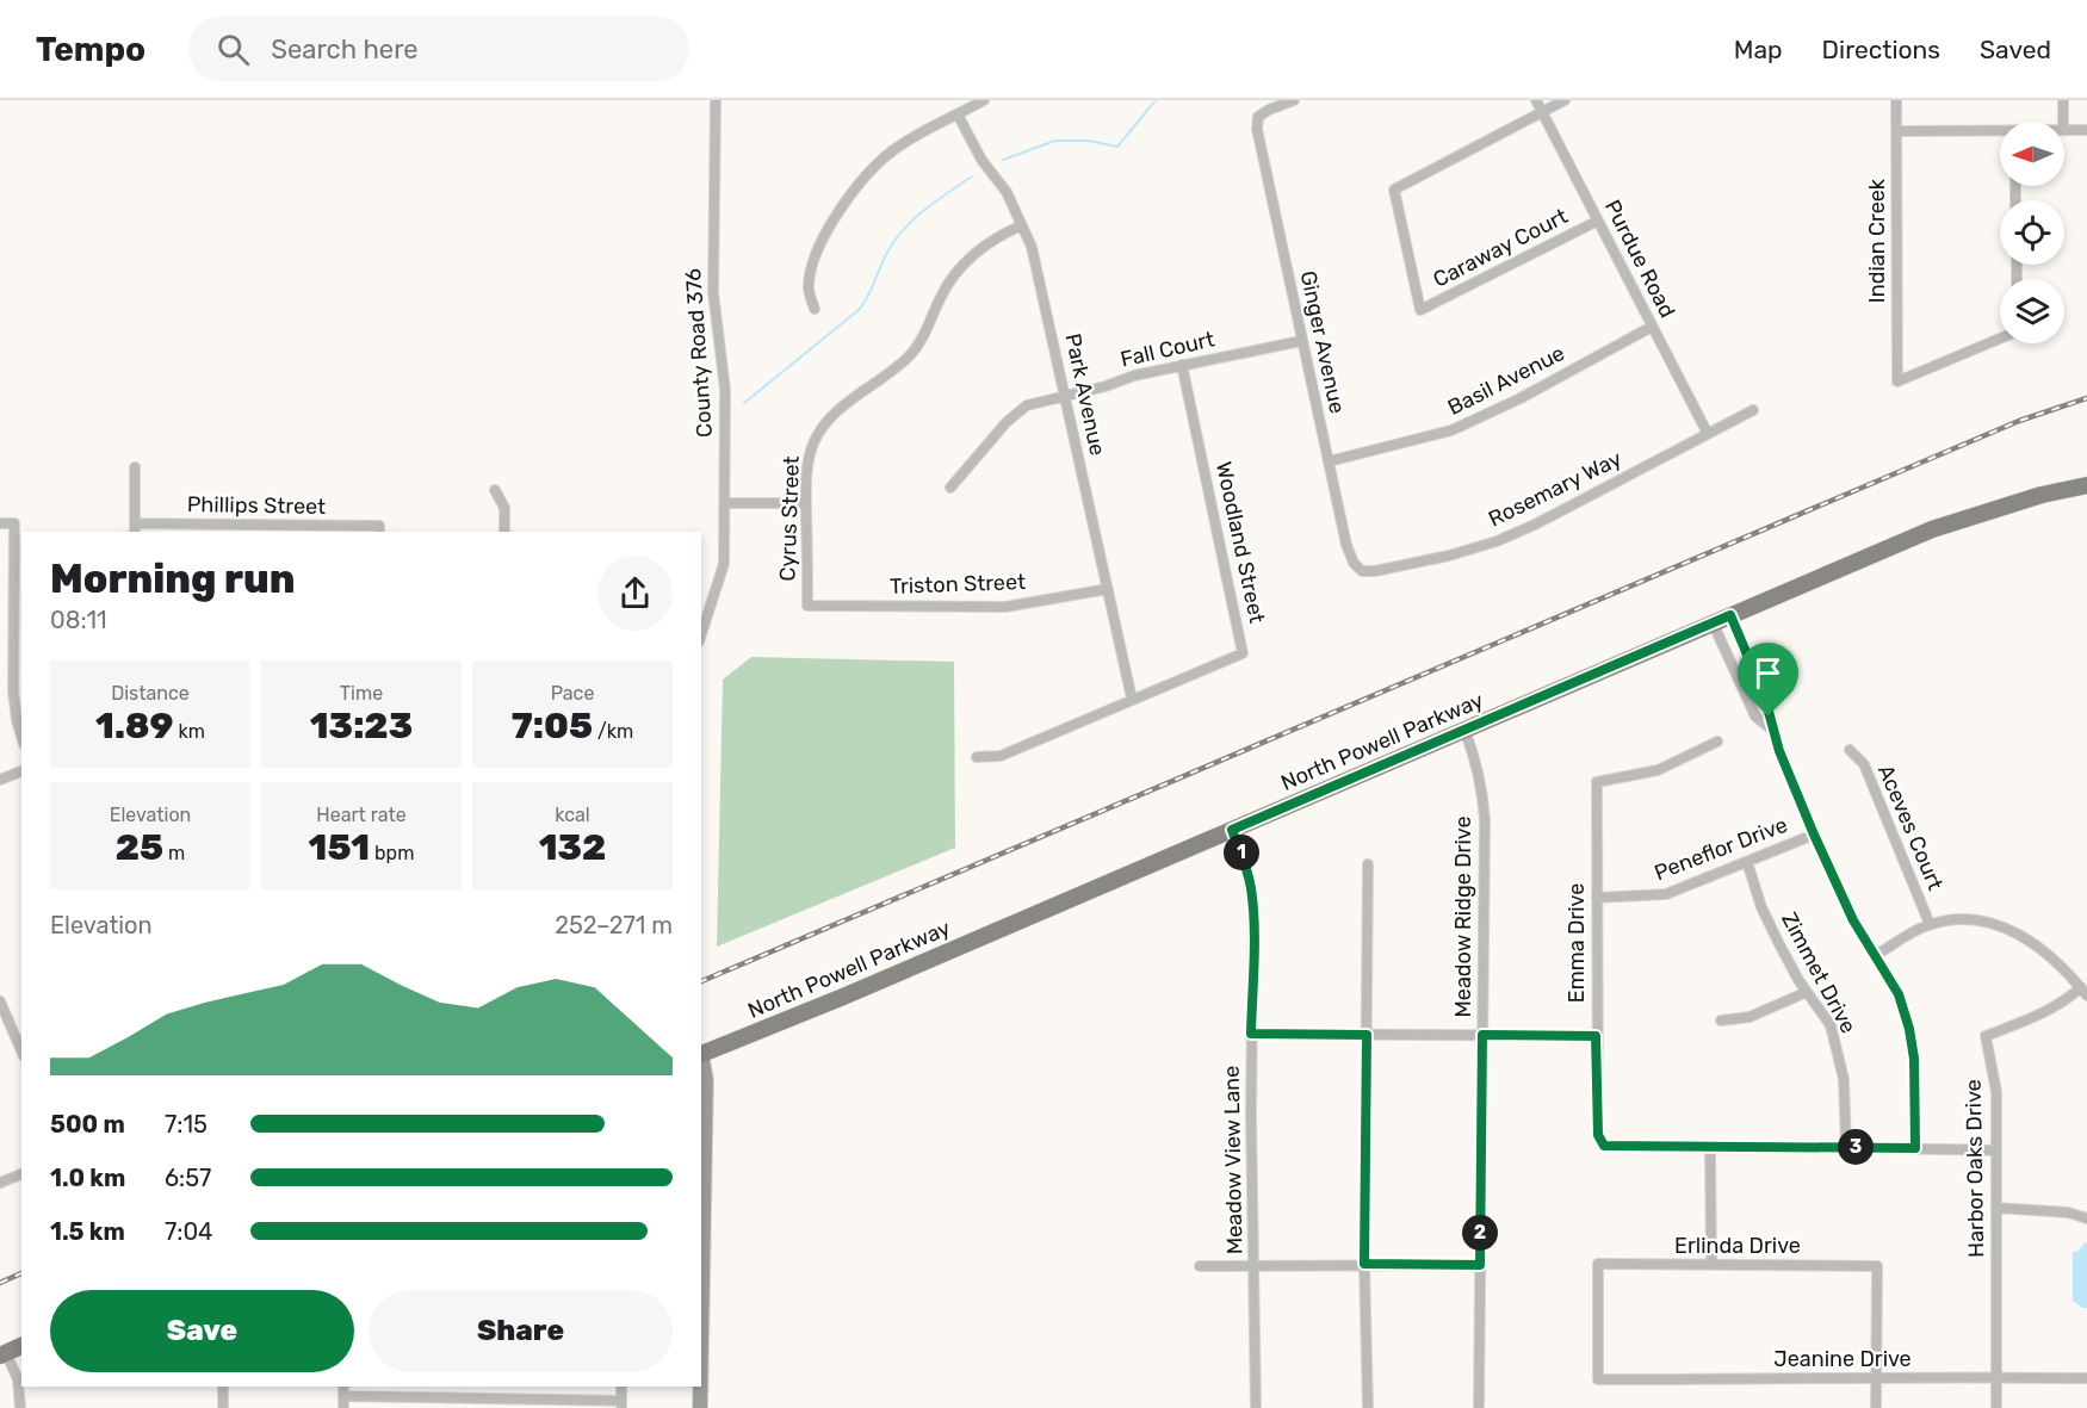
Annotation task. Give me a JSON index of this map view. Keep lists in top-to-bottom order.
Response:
{
  "streets": {
    "main road": ["North Powell Parkway"],
    "street": [
      "Indian Creek",
      "Caraway Court",
      "Purdue Road",
      "Ginger Avenue",
      "Fall Court",
      "County Road 376",
      "Basil Avenue",
      "Park Avenue",
      "Rosemary Way",
      "Phillips Street",
      "Cyrus Street",
      "Woodland Street",
      "Triston Street",
      "Aceves Court",
      "Peneflor Drive",
      "Meadow Ridge Drive",
      "Emma Drive",
      "Zimmet Drive",
      "Meadow View Lane",
      "Harbor Oaks Drive",
      "Erlinda Drive",
      "Jeanine Drive"
    ]
  },
  "crossings": [
    ["Caraway Court", "Purdue Road"],
    ["Purdue Road", "Basil Avenue"],
    ["Purdue Road", "Rosemary Way"],
    ["Ginger Avenue", "Fall Court"],
    ["Ginger Avenue", "Basil Avenue"],
    ["Ginger Avenue", "Rosemary Way"],
    ["Fall Court", "Park Avenue"],
    ["Fall Court", "Woodland Street"],
    ["Park Avenue", "Cyrus Street"],
    ["Park Avenue", "Woodland Street"],
    ["Park Avenue", "Triston Street"],
    ["Cyrus Street", "Triston Street"],
    ["North Powell Parkway", "Meadow Ridge Drive"],
    ["North Powell Parkway", "Meadow View Lane"],
    ["Peneflor Drive", "Emma Drive"],
    ["Peneflor Drive", "Zimmet Drive"],
    ["Harbor Oaks Drive", "Jeanine Drive"],
    ["Erlinda Drive", "Jeanine Drive"]
  ],
  "north": "left",
  "page": {
    "header": "Tempo",
    "search": "Search here",
    "nav": ["Map", "Directions", "Saved"],
    "heading": ["Morning run", "08:11"],
    "stats": [
      ["Distance", "1.89 km"],
      ["Time", "13:23"],
      ["Pace", "7:05 /km"],
      ["Elevation", "25 m"],
      ["Heart rate", "151 bpm"],
      ["kcal", "132"]
    ],
    "pins": ["1", "3", "2"],
    "chart": ["Elevation", "252–271 m"],
    "list": [
      {
        "name": "500 m",
        "note": "7:15"
      },
      {
        "name": "1.0 km",
        "note": "6:57"
      },
      {
        "name": "1.5 km",
        "note": "7:04"
      }
    ],
    "buttons": ["Save", "Share"]
  }
}
